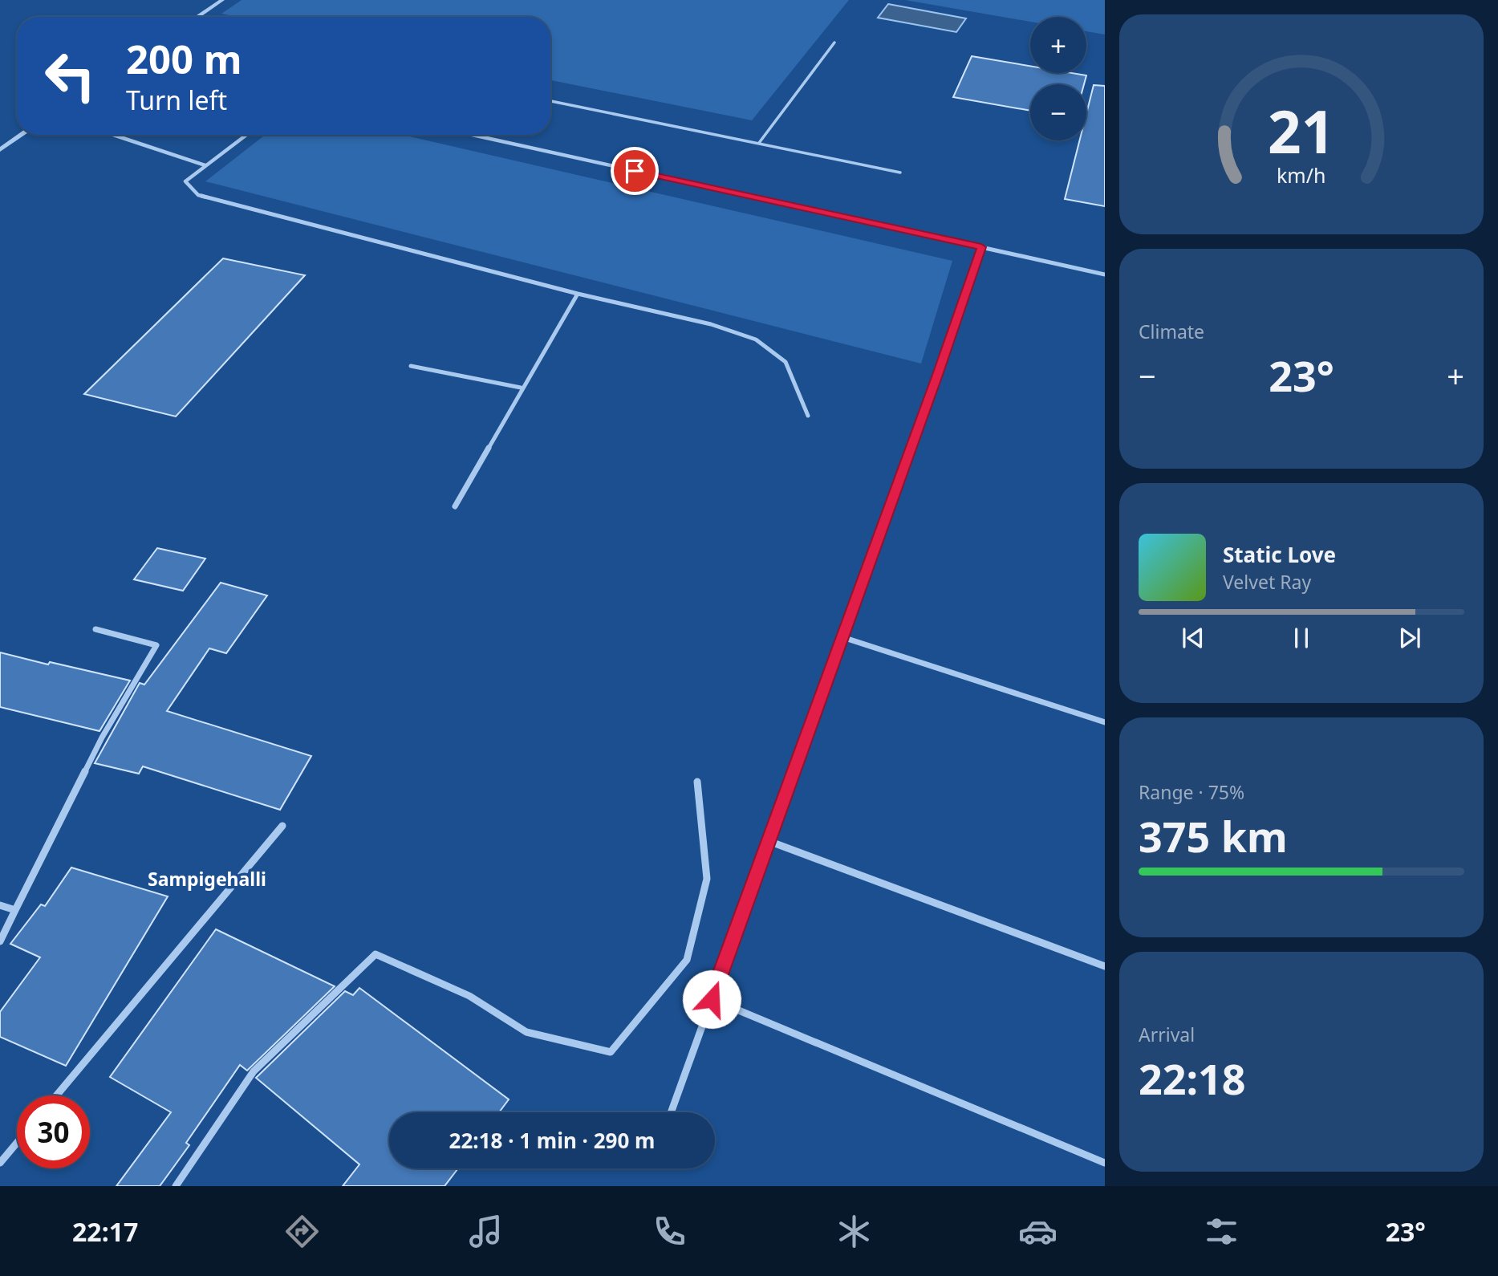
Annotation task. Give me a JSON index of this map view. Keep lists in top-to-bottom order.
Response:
{
  "districts": ["Sampigehalli"],
  "page": {
    "map_buttons": ["+", "−"],
    "turn": ["200 m", "Turn left"],
    "tile": [
      "Climate",
      ["Range · 75%", "375 km"],
      ["Arrival", "22:18"]
    ],
    "heat": ["−", "23°", "+"],
    "song": ["Static Love", "Velvet Ray"],
    "limit": "30",
    "trip": "22:18 · 1 min · 290 m",
    "tabs": ["22:17", "23°"],
    "gauge": ["21", "km/h"]
  }
}
